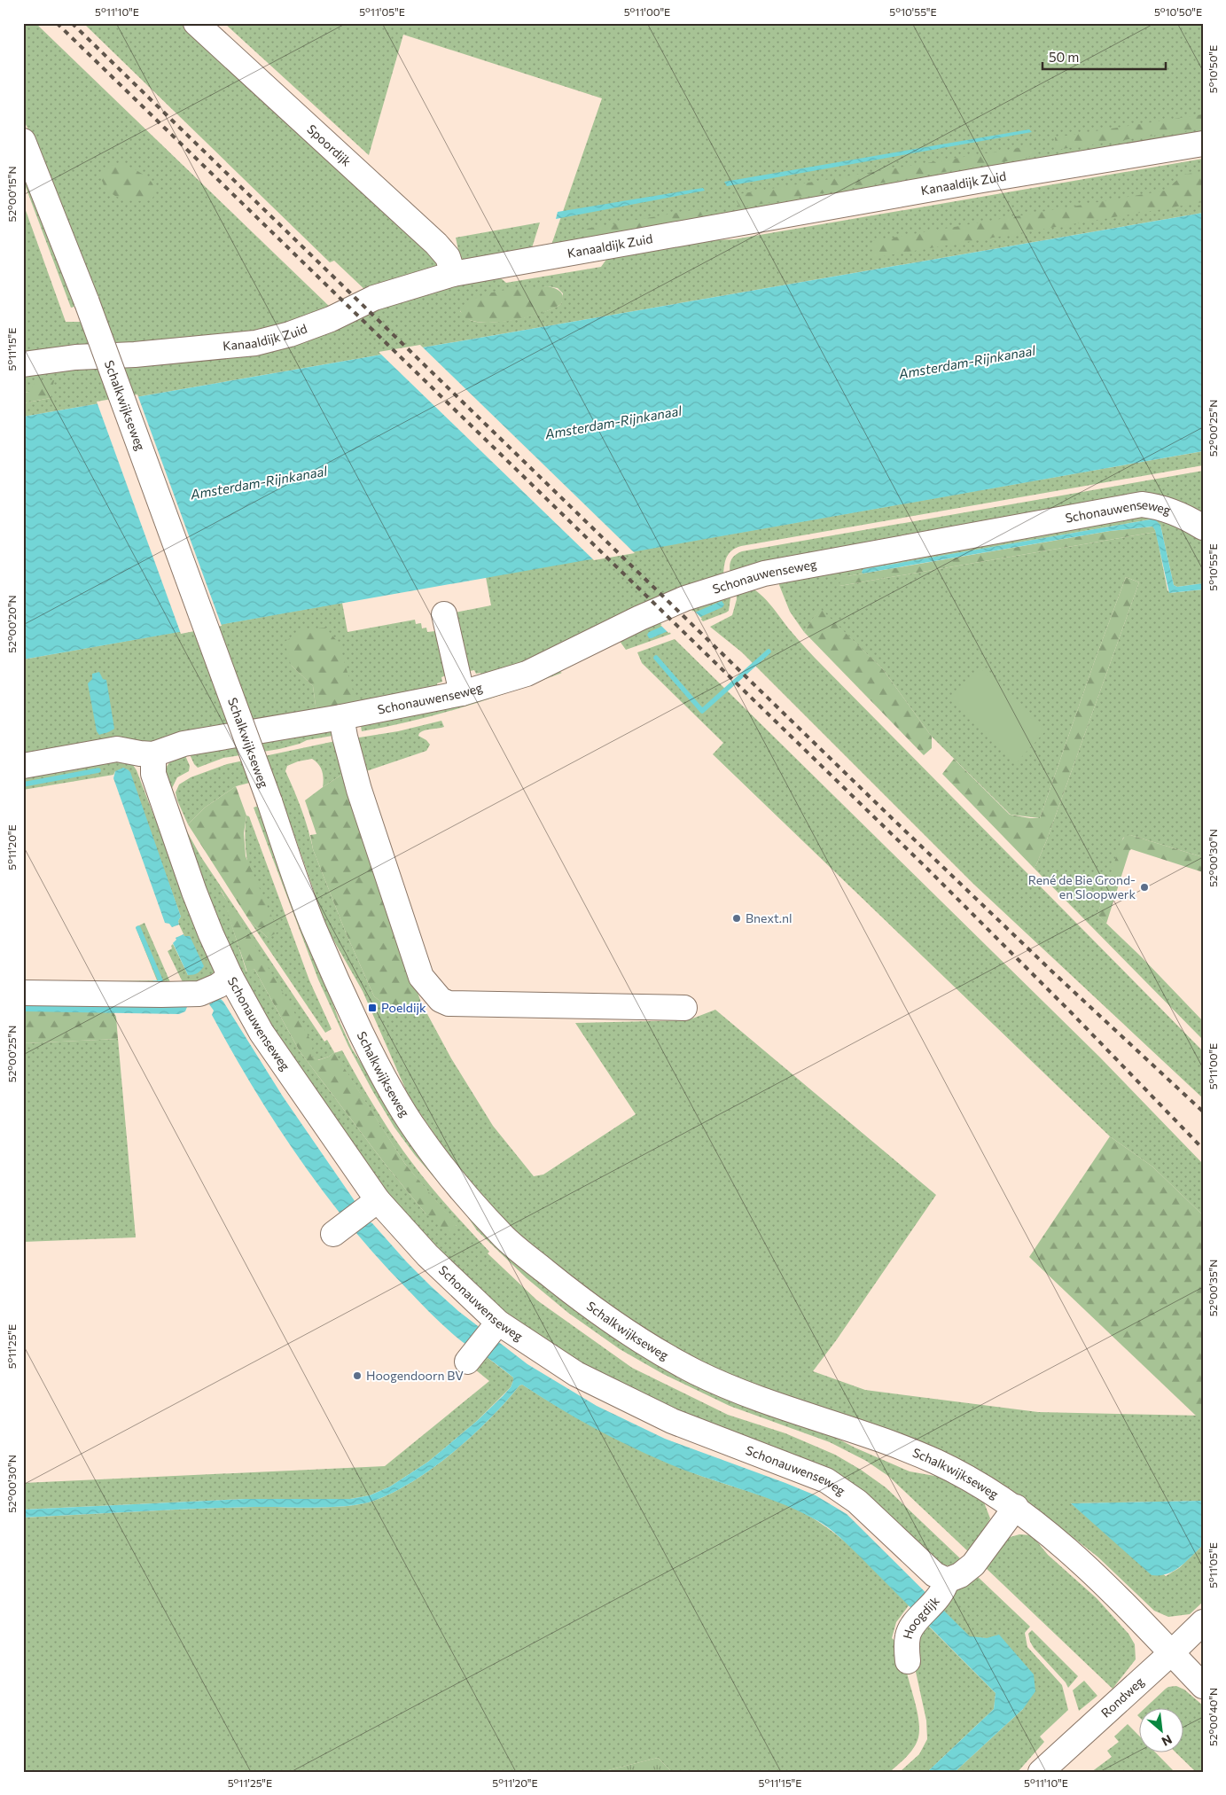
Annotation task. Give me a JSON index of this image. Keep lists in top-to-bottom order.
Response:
{
  "streets": {
    "street": [
      "Spoordijk",
      "Kanaaldijk Zuid",
      "Schalkwijkseweg",
      "Schonauwenseweg",
      "Hoogdijk",
      "Rondweg"
    ]
  },
  "crossings": [
    ["Spoordijk", "Kanaaldijk Zuid"],
    ["Schalkwijkseweg", "Rondweg"],
    ["Schonauwenseweg", "Hoogdijk"]
  ],
  "water": ["Amsterdam-Rijnkanaal"],
  "places": {
    "other": ["René de Bie Grond- en Sloopwerk", "Bnext.nl", "Hoogendoorn BV"],
    "transit": ["Poeldijk"]
  },
  "scale_bar": "50 m",
  "north": "bottom right",
  "coordinates": [
    "5°11'10\"E",
    "5°11'05\"E",
    "5°11'00\"E",
    "5°10'55\"E",
    "5°10'50\"E",
    "52°00'15\"N",
    "5°11'15\"E",
    "52°00'25\"N",
    "52°00'20\"N",
    "5°11'20\"E",
    "52°00'30\"N",
    "52°00'35\"N",
    "5°11'25\"E",
    "52°00'40\"N"
  ]
}
